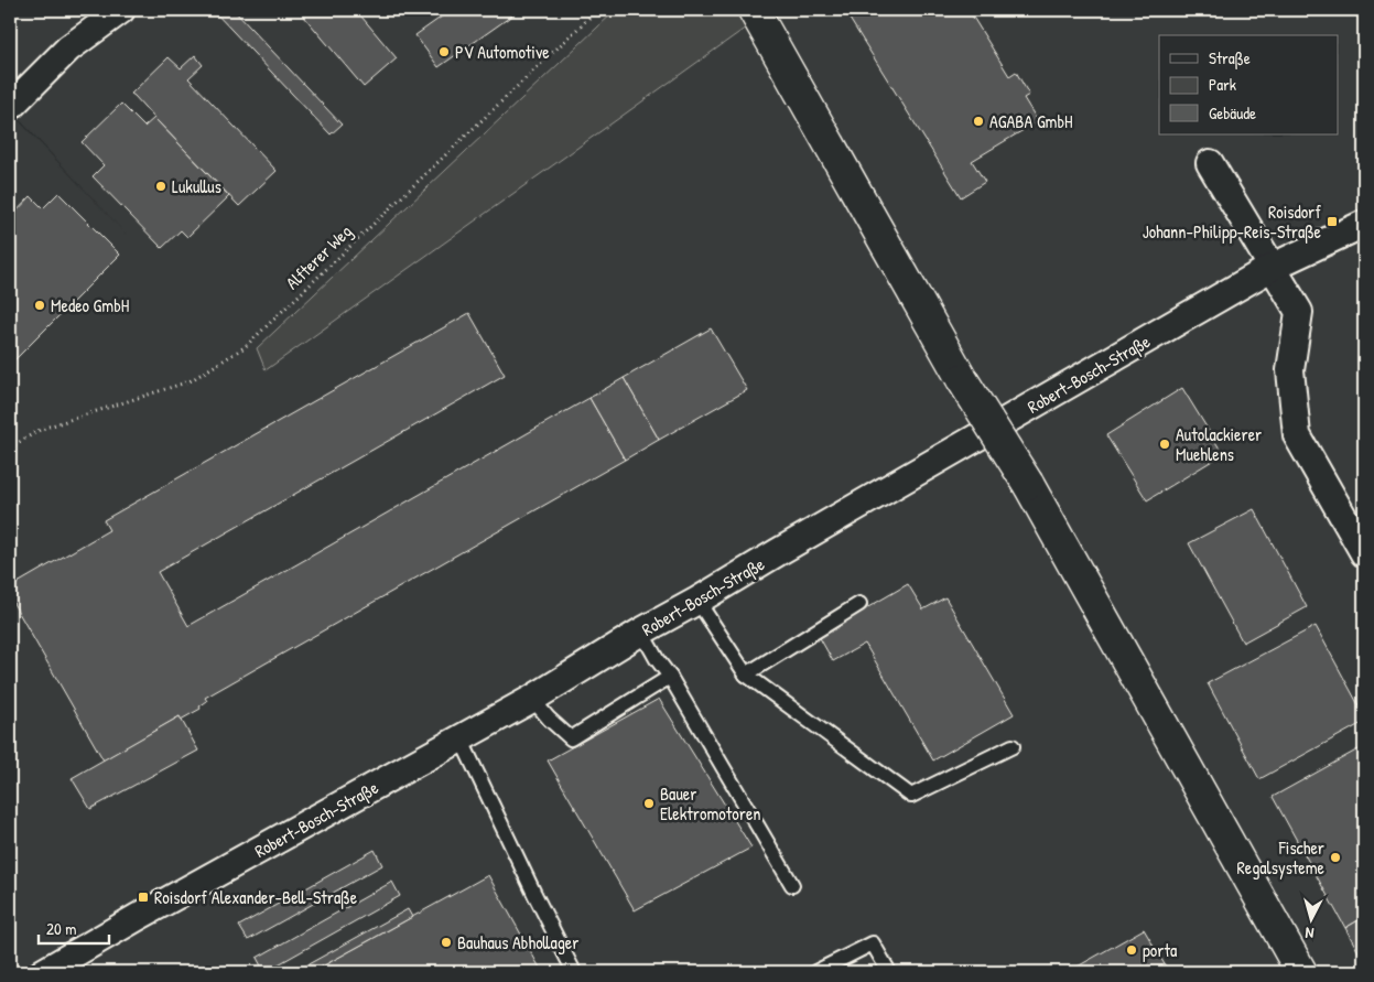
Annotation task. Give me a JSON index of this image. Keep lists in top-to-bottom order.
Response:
{
  "streets": {
    "street": ["Robert-Bosch-Straße"],
    "path": ["Alfterer Weg"]
  },
  "places": {
    "other": [
      "PV Automotive",
      "AGABA GmbH",
      "Lukullus",
      "Medeo GmbH",
      "Autolackierer Muehlens",
      "Bauer Elektromotoren",
      "Fischer Regalsysteme",
      "Bauhaus Abhollager",
      "porta"
    ],
    "transit": ["Roisdorf Johann-Philipp-Reis-Straße", "Roisdorf Alexander-Bell-Straße"]
  },
  "legend": ["Straße", "Park", "Gebäude"],
  "scale_bar": "20 m",
  "north": "bottom"
}
